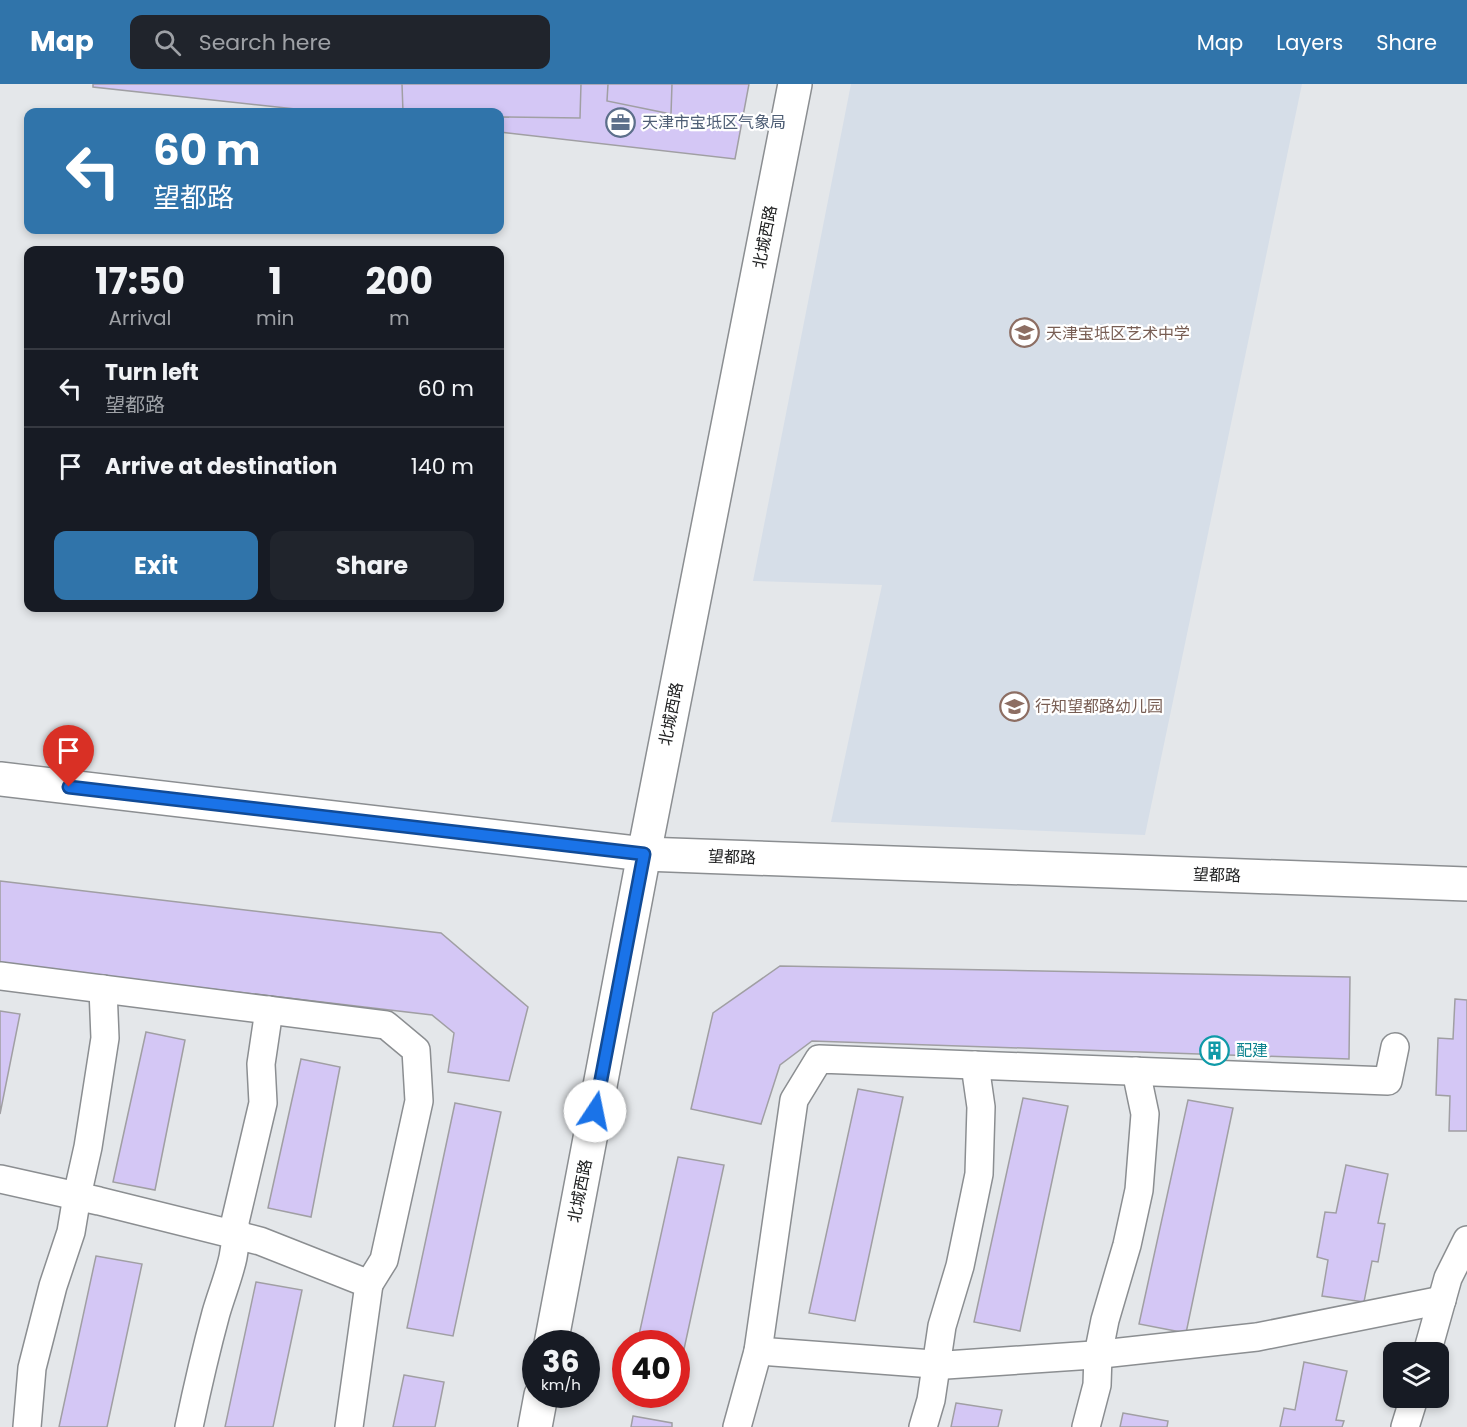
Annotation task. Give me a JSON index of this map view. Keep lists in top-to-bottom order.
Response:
{
  "streets": {
    "street": ["北城西路", "望都路"]
  },
  "crossings": [
    ["北城西路", "望都路"]
  ],
  "places": {
    "office": ["天津市宝坻区气象局"],
    "school or university": ["天津宝坻区艺术中学", "行知望都路幼儿园"],
    "building": ["配建"]
  },
  "page": {
    "header": "Map",
    "search": "Search here",
    "nav": ["Map", "Layers", "Share"],
    "turn": ["60 m", "望都路"],
    "eta": [
      "17:50",
      "Arrival",
      "1",
      "min",
      "200",
      "m"
    ],
    "list": [
      {
        "name": "Turn left",
        "note": "望都路",
        "value": "60 m"
      },
      {
        "name": "Arrive at destination",
        "value": "140 m"
      }
    ],
    "buttons": ["Exit", "Share"],
    "speed": "36 km/h",
    "limit": "40"
  }
}
